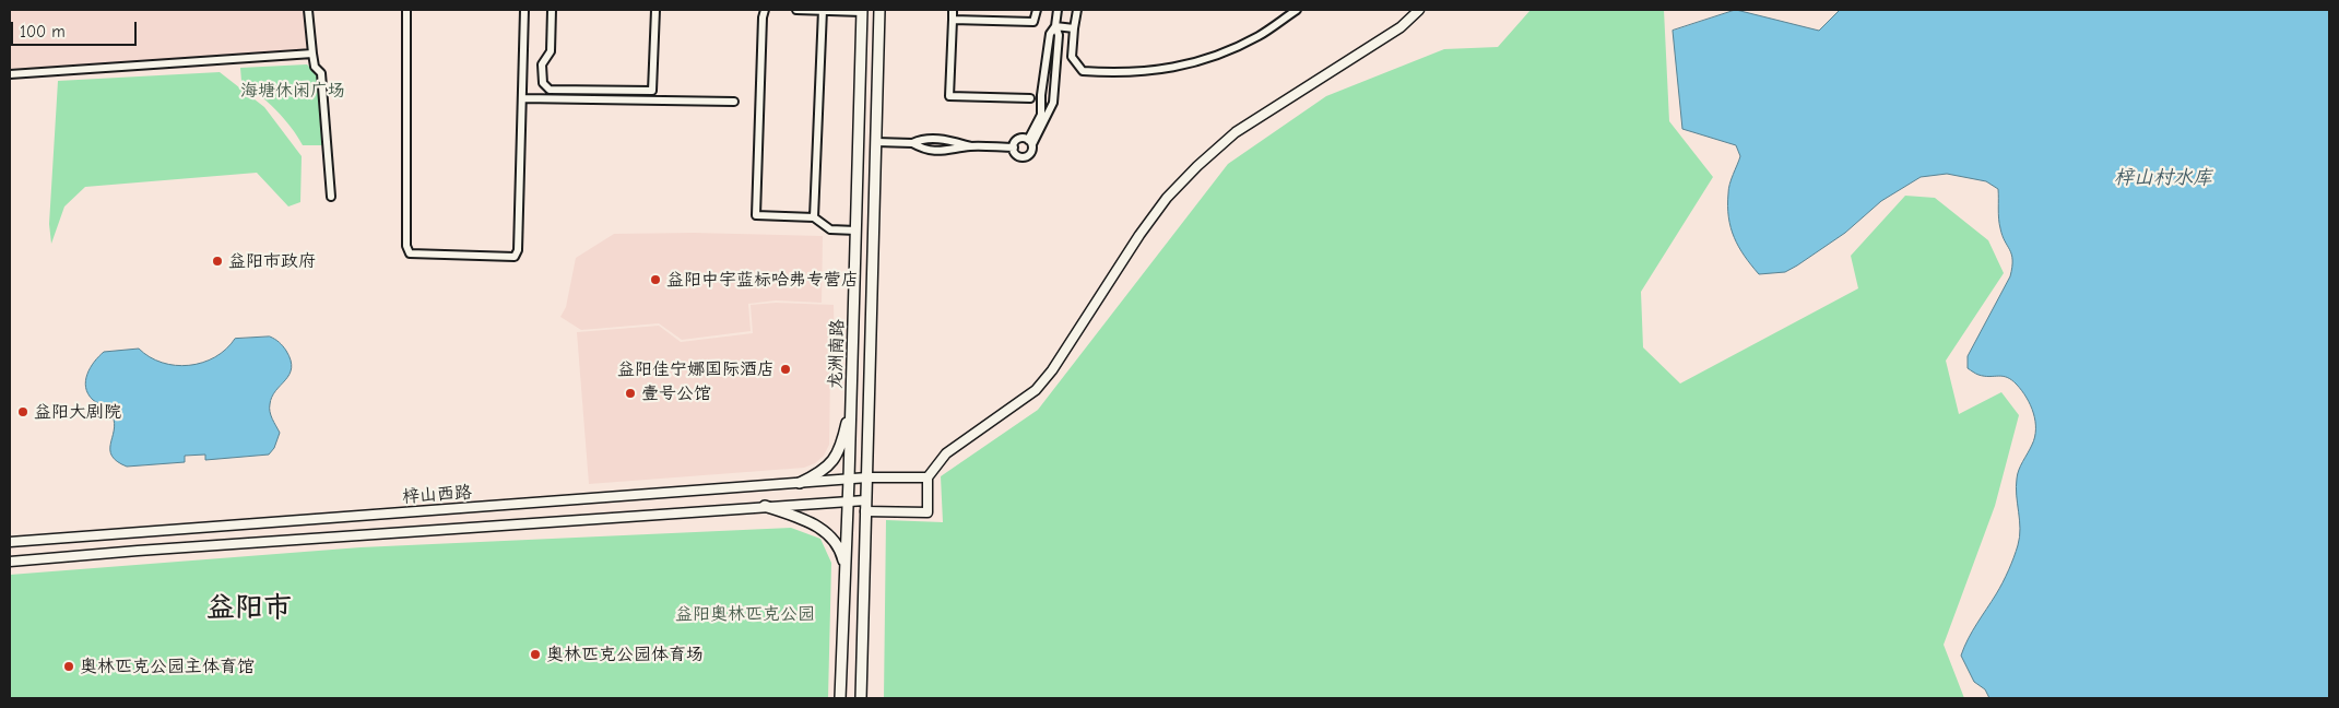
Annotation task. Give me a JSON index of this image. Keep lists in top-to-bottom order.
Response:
{
  "streets": {
    "main road": ["龙洲南路"],
    "street": ["梓山西路"]
  },
  "crossings": [
    ["龙洲南路", "梓山西路"]
  ],
  "districts": ["益阳市"],
  "water": ["梓山村水库"],
  "parks": ["海塘休闲广场", "益阳奥林匹克公园"],
  "places": [
    "益阳市政府",
    "益阳中宇蓝标哈弗专营店",
    "益阳佳宁娜国际酒店",
    "壹号公馆",
    "益阳大剧院",
    "奥林匹克公园体育场",
    "奥林匹克公园主体育馆"
  ],
  "scale_bar": "100 m"
}
